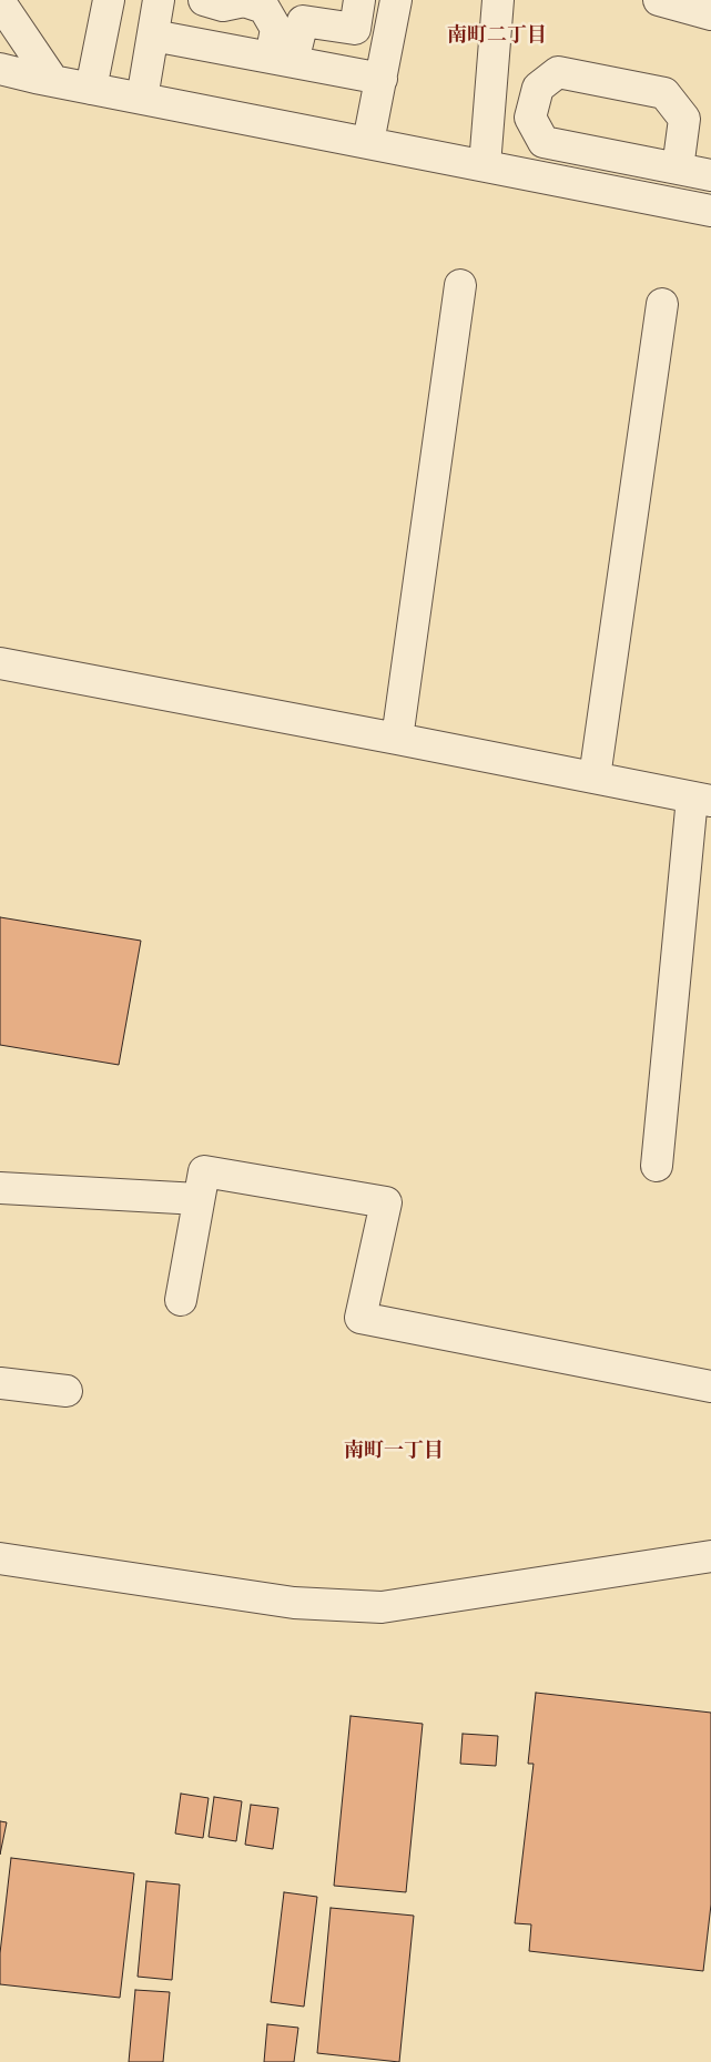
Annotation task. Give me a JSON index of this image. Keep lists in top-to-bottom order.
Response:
{
  "districts": ["南町二丁目", "南町一丁目"]
}
